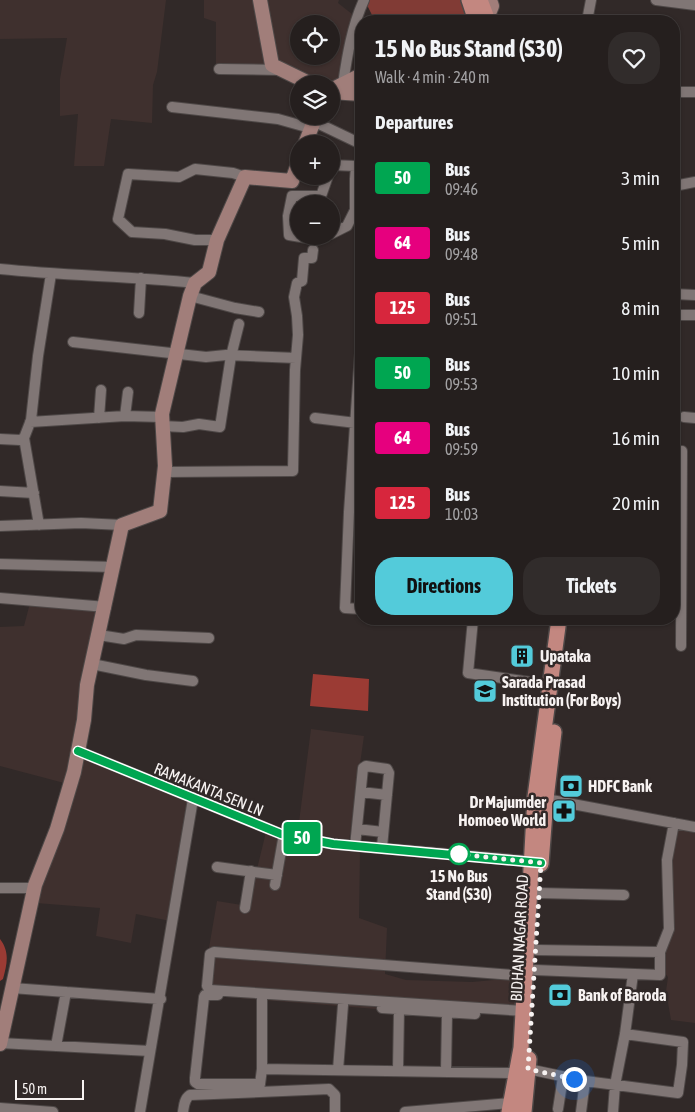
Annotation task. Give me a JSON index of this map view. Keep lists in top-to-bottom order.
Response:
{
  "streets": {
    "main road": ["BIDHAN NAGAR ROAD"],
    "street": ["RAMAKANTA SEN LN"]
  },
  "crossings": [
    ["RAMAKANTA SEN LN", "BIDHAN NAGAR ROAD"]
  ],
  "places": {
    "building": ["Upataka"],
    "school or university": ["Sarada Prasad Institution (For Boys)"],
    "bank": ["HDFC Bank", "Bank of Baroda"],
    "pharmacy": ["Dr Majumder Homoeo World"],
    "other": ["15 No Bus Stand (S30)"]
  },
  "lines": ["bus line 50"],
  "scale_bar": "50 m",
  "page": {
    "on_map": "50",
    "map_buttons": ["+", "−"],
    "heading": [
      ["15 No Bus Stand (S30)", "Walk · 4 min · 240 m"],
      "Departures"
    ],
    "list": [
      {
        "mark": "50",
        "name": "Bus",
        "note": "09:46",
        "value": "3 min"
      },
      {
        "mark": "64",
        "name": "Bus",
        "note": "09:48",
        "value": "5 min"
      },
      {
        "mark": "125",
        "name": "Bus",
        "note": "09:51",
        "value": "8 min"
      },
      {
        "mark": "50",
        "name": "Bus",
        "note": "09:53",
        "value": "10 min"
      },
      {
        "mark": "64",
        "name": "Bus",
        "note": "09:59",
        "value": "16 min"
      },
      {
        "mark": "125",
        "name": "Bus",
        "note": "10:03",
        "value": "20 min"
      }
    ],
    "buttons": ["Directions", "Tickets"],
    "scale": "50 m"
  }
}
